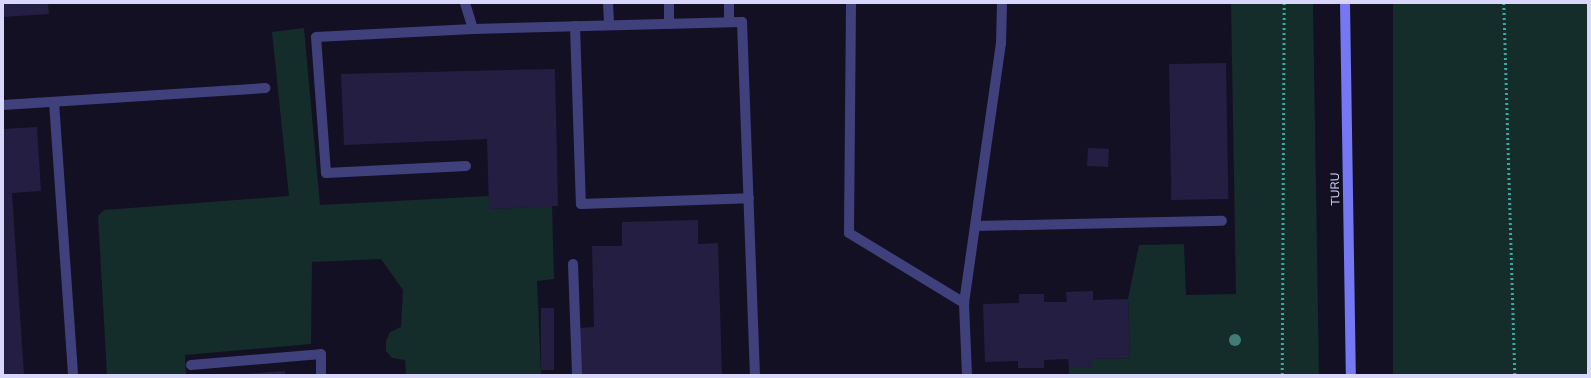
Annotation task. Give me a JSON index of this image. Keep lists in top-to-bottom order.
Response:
{
  "streets": {
    "main road": ["TURU"]
  }
}
